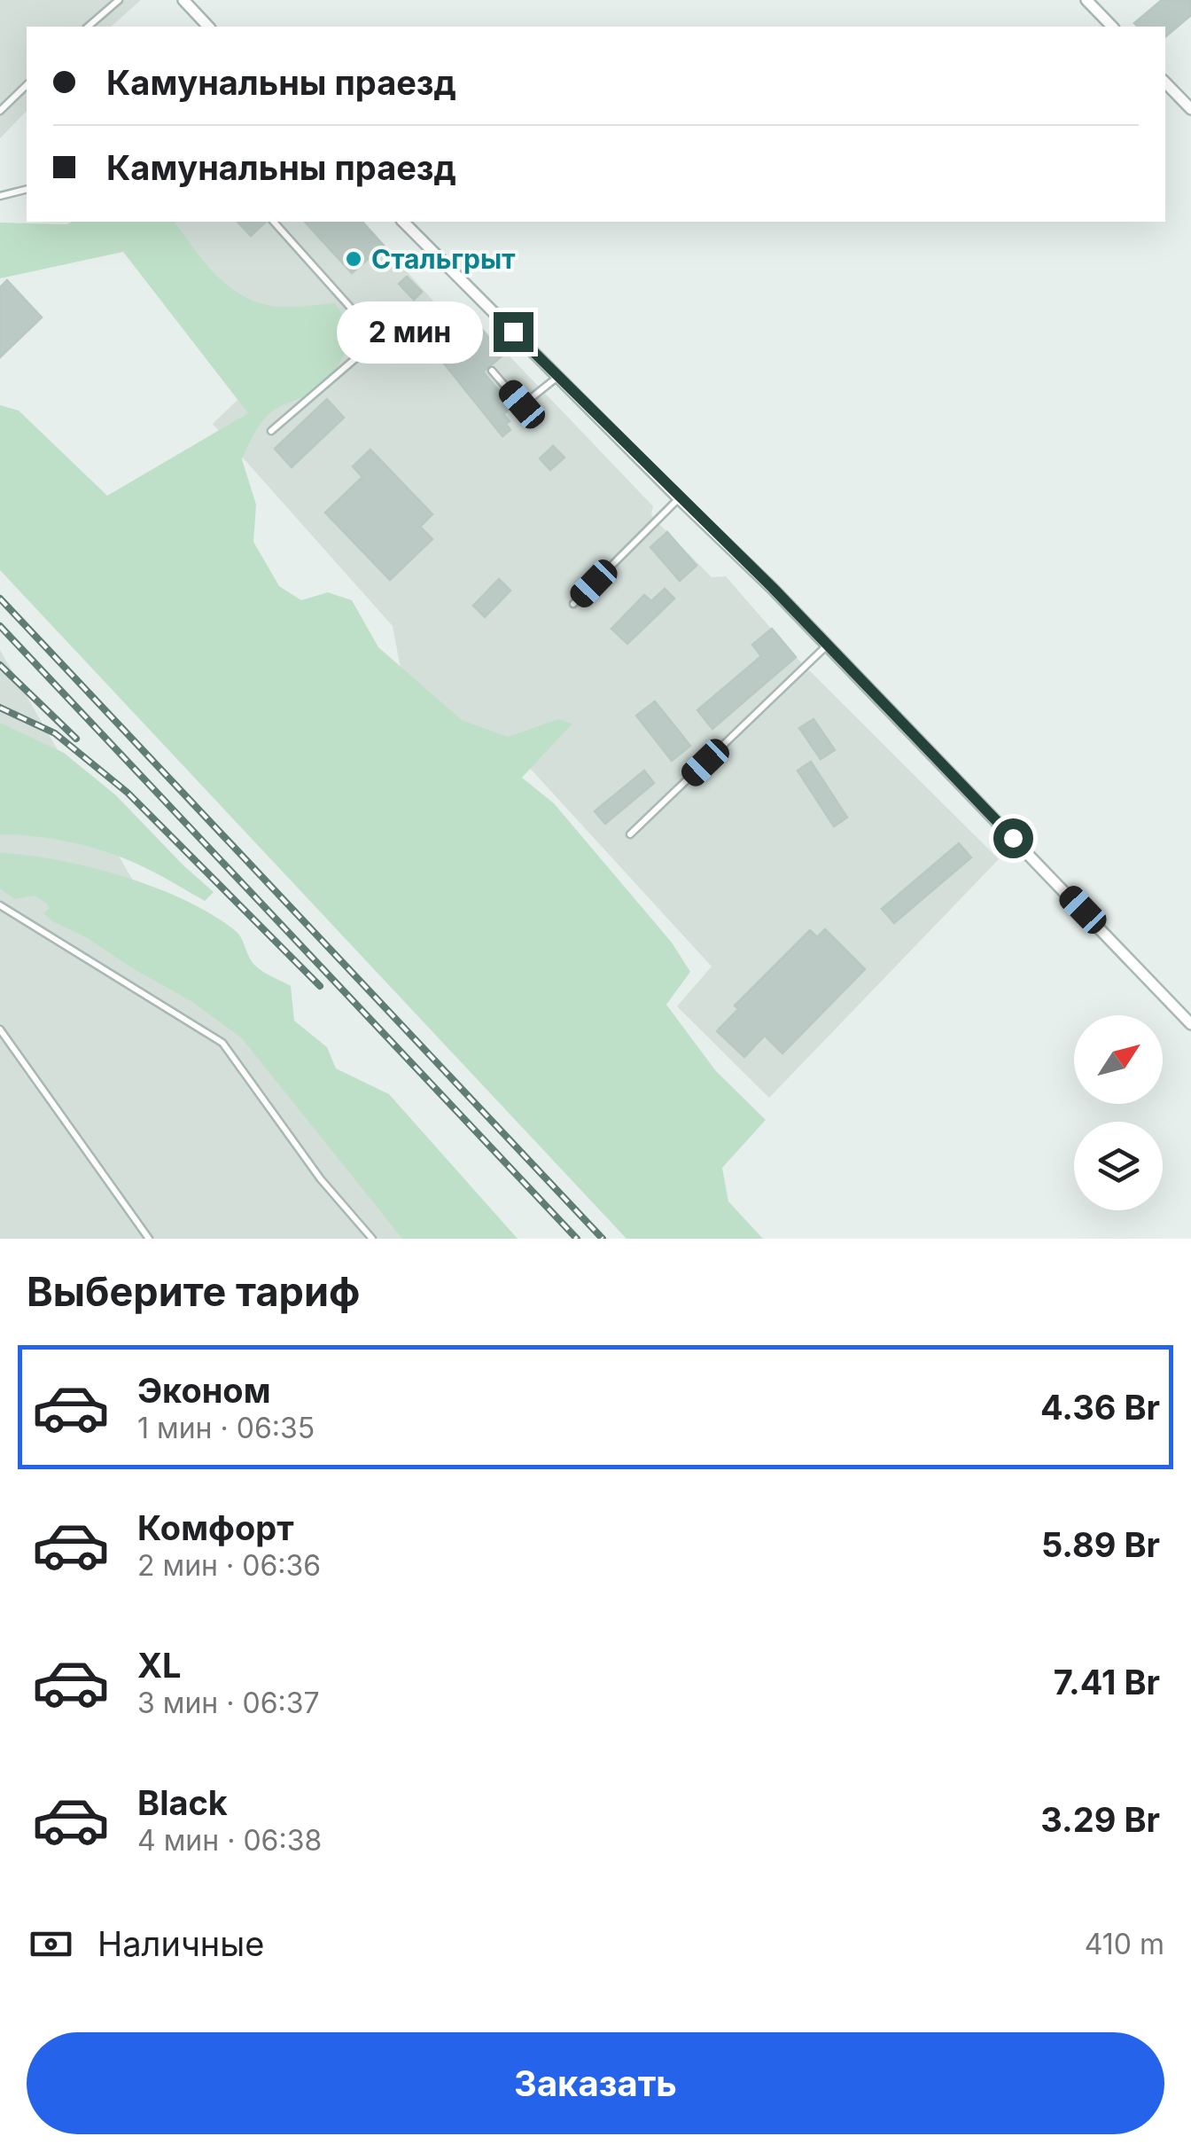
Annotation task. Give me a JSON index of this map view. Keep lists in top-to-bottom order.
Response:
{
  "places": ["Стальгрыт"],
  "north": "top right",
  "page": {
    "banner": ["Камунальны праезд", "Камунальны праезд"],
    "bubble": "2 мин",
    "heading": "Выберите тариф",
    "list": [
      {
        "name": "Эконом",
        "note": "1 мин · 06:35",
        "value": "4.36 Br"
      },
      {
        "name": "Комфорт",
        "note": "2 мин · 06:36",
        "value": "5.89 Br"
      },
      {
        "name": "XL",
        "note": "3 мин · 06:37",
        "value": "7.41 Br"
      },
      {
        "name": "Black",
        "note": "4 мин · 06:38",
        "value": "3.29 Br"
      }
    ],
    "pay": ["Наличные", "410 m"],
    "buttons": "Заказать"
  }
}
